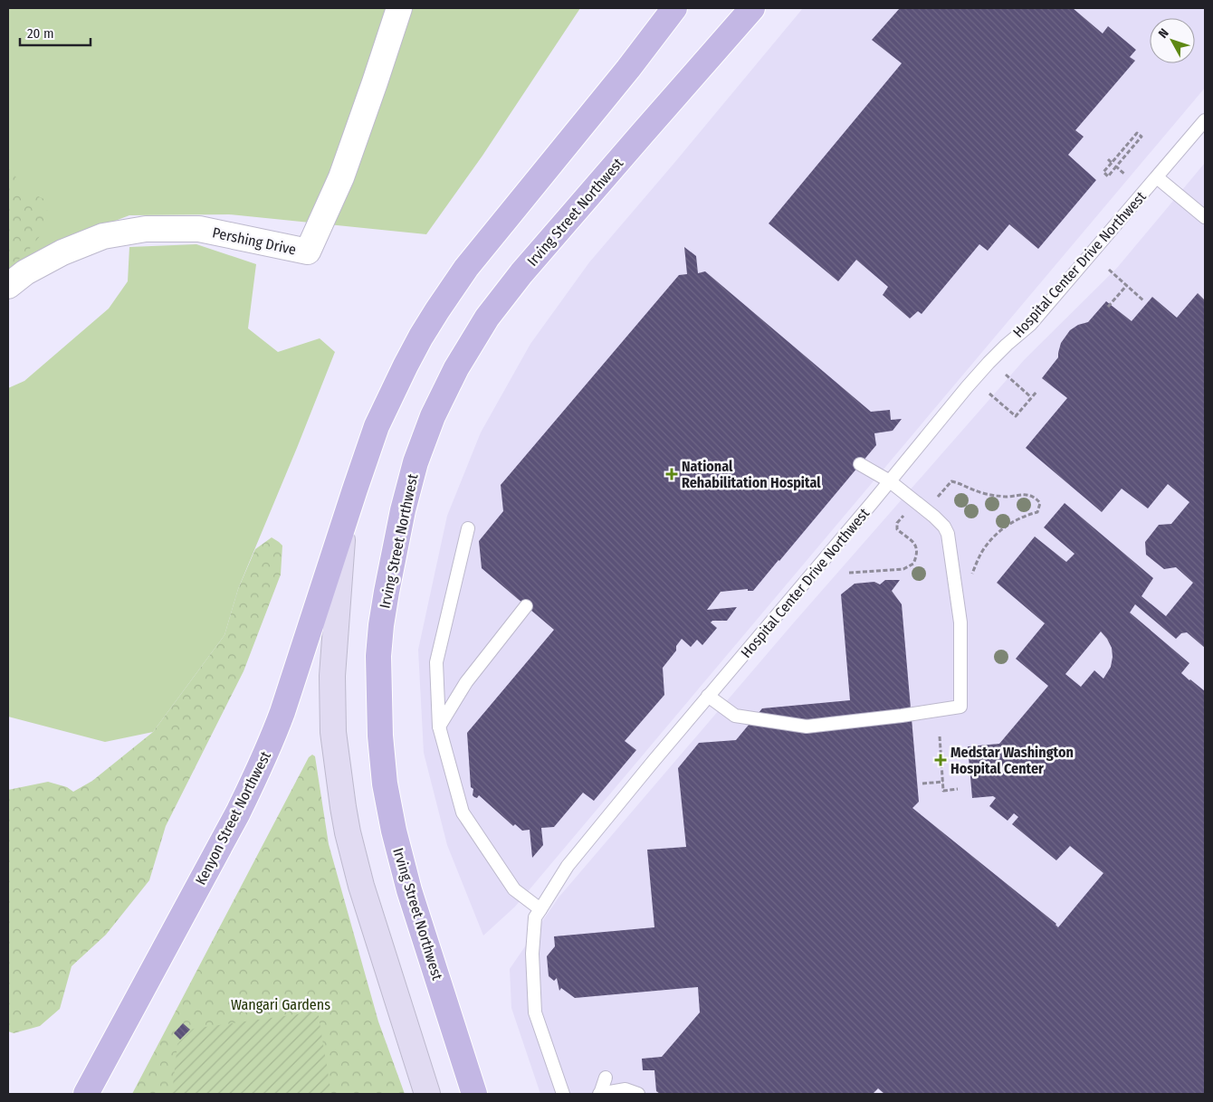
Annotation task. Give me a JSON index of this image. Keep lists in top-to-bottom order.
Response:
{
  "streets": {
    "main road": ["Irving Street Northwest", "Kenyon Street Northwest"],
    "street": ["Pershing Drive"],
    "lane": ["Hospital Center Drive Northwest"]
  },
  "parks": ["Wangari Gardens"],
  "places": {
    "health": ["National Rehabilitation Hospital", "Medstar Washington Hospital Center"]
  },
  "scale_bar": "20 m",
  "north": "top left"
}
